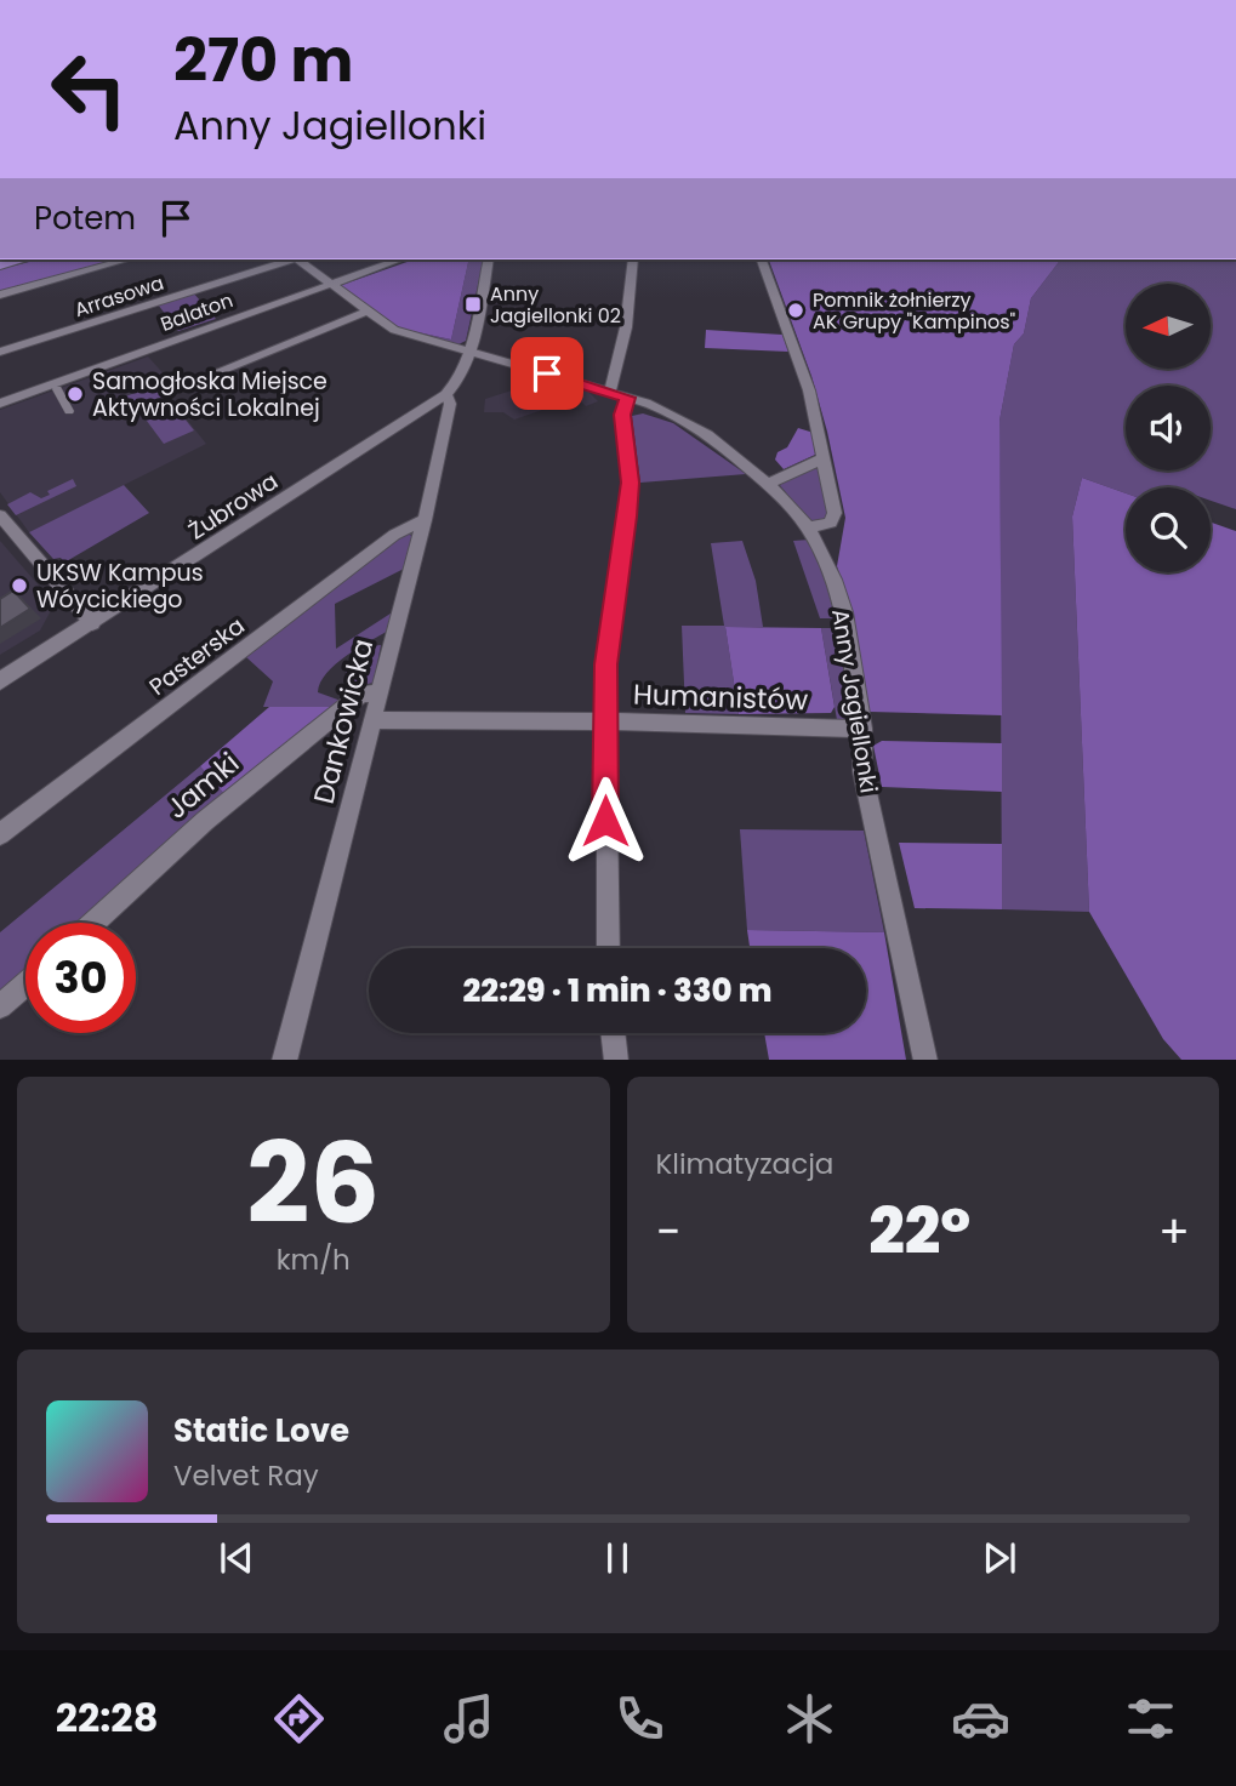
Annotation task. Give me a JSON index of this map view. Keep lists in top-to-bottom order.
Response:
{
  "streets": {
    "street": [
      "Arrasowa",
      "Balaton",
      "Żubrowa",
      "Pasterska",
      "Humanistów",
      "Anny Jagiellonki",
      "Dankowicka",
      "Jamki"
    ]
  },
  "crossings": [
    ["Żubrowa", "Dankowicka"],
    ["Pasterska", "Dankowicka"],
    ["Humanistów", "Anny Jagiellonki"],
    ["Humanistów", "Dankowicka"],
    ["Dankowicka", "Jamki"]
  ],
  "places": {
    "transit": ["Anny Jagiellonki 02"],
    "other": ["Pomnik żołnierzy AK Grupy \"Kampinos\"", "Samogłoska Miejsce Aktywności Lokalnej", "UKSW Kampus Wóycickiego"]
  },
  "north": "left",
  "page": {
    "turn": ["270 m", "Anny Jagiellonki"],
    "then": "Potem",
    "limit": "30",
    "trip": "22:29 · 1 min · 330 m",
    "tile": [
      ["26", "km/h"],
      "Klimatyzacja"
    ],
    "heat": ["−", "22°", "+"],
    "song": ["Static Love", "Velvet Ray"],
    "tabs": "22:28"
  }
}
